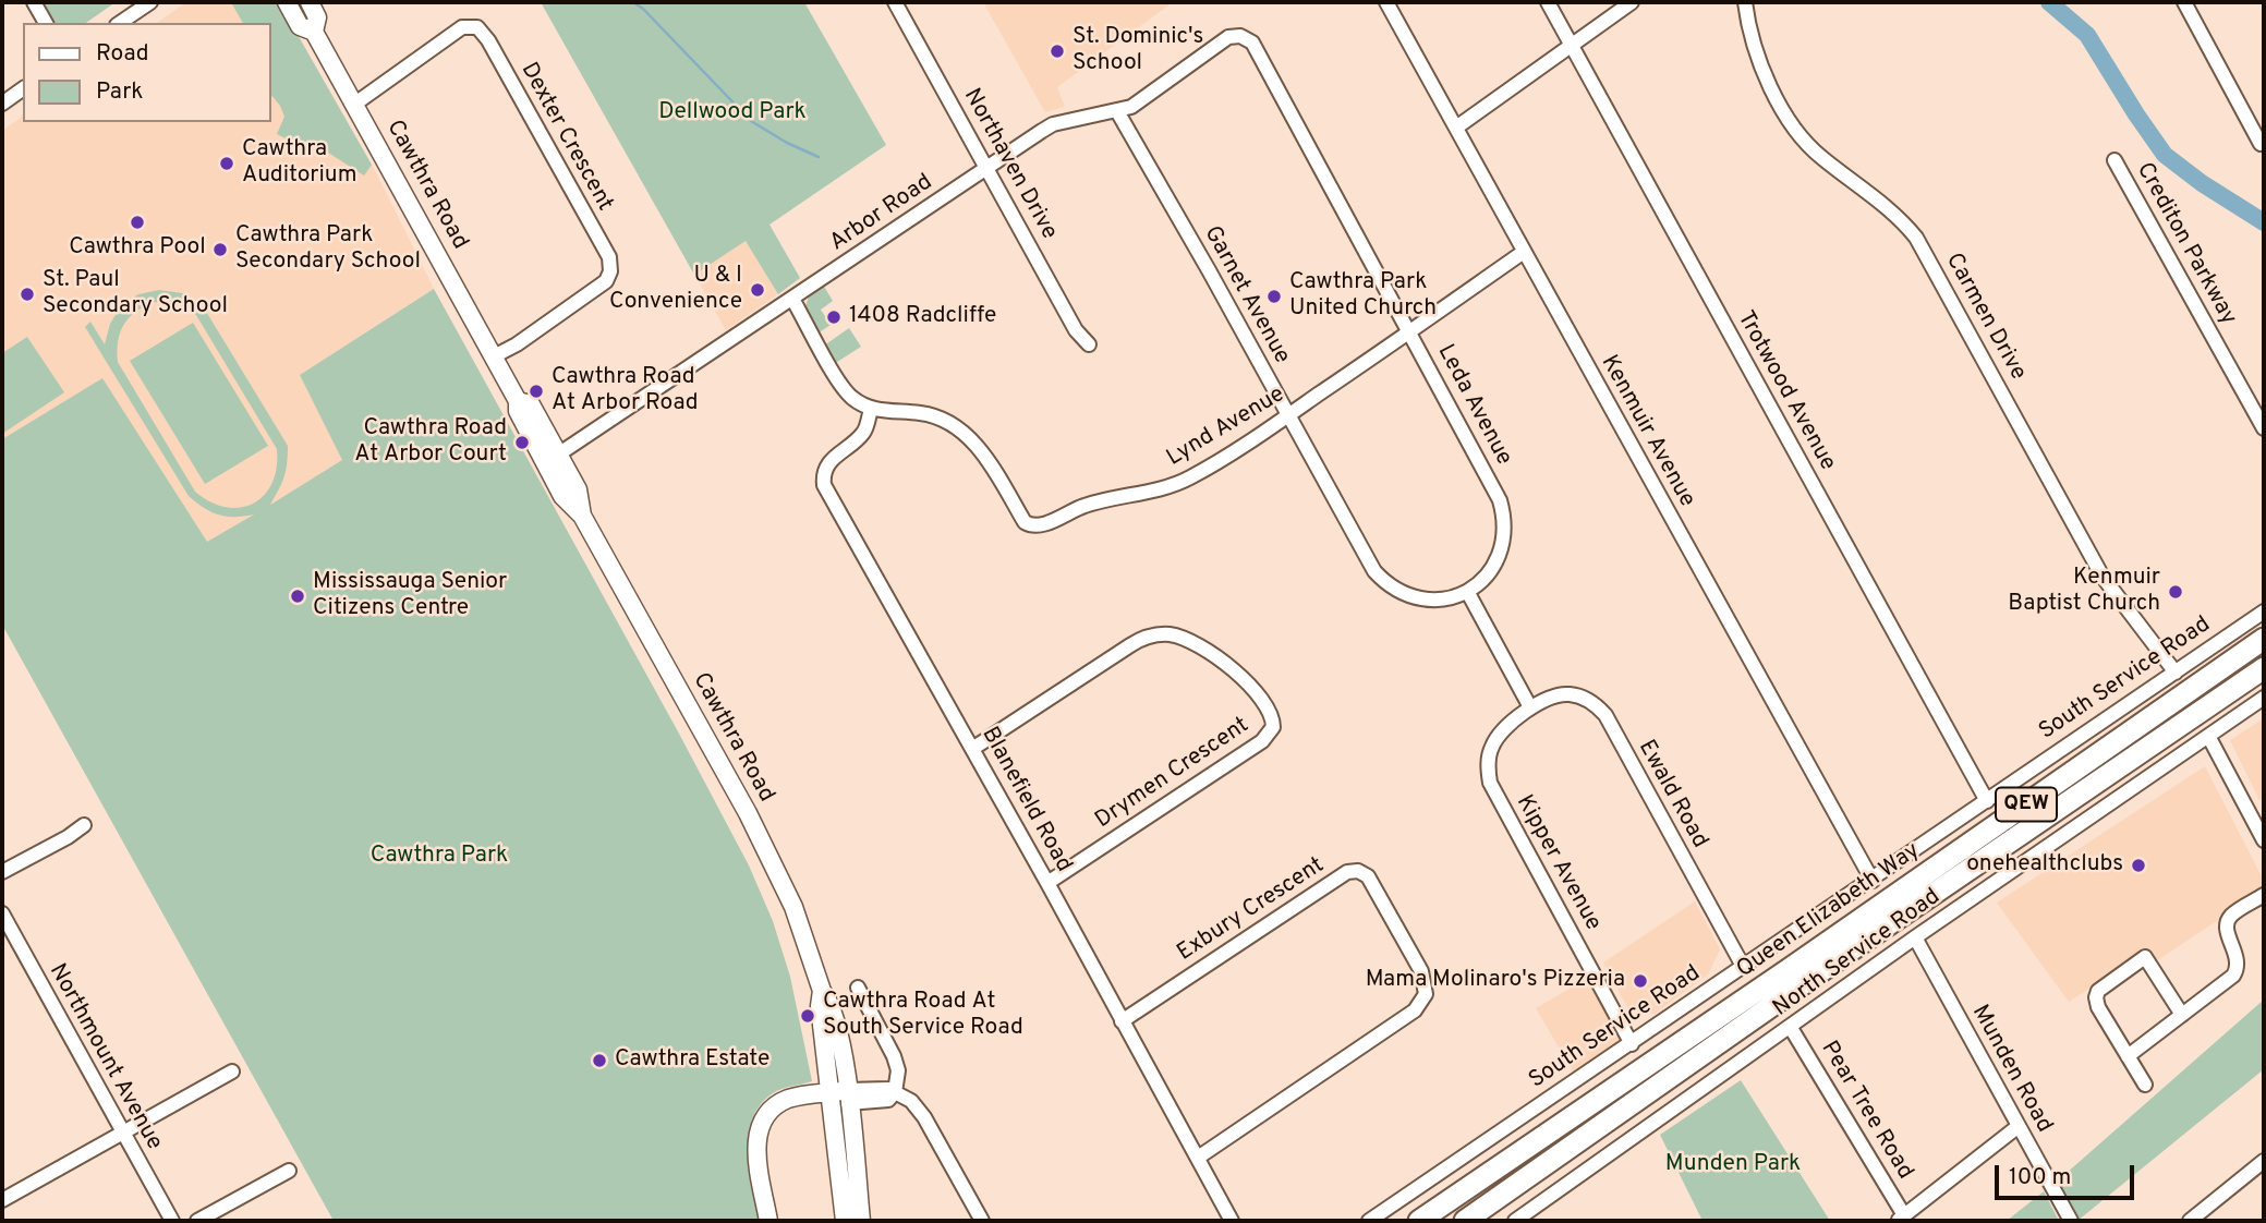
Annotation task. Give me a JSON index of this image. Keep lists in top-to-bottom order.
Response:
{
  "streets": {
    "highway": ["QEW", "Queen Elizabeth Way"],
    "main road": ["Cawthra Road"],
    "street": [
      "Dexter Crescent",
      "Northaven Drive",
      "Arbor Road",
      "Crediton Parkway",
      "Garnet Avenue",
      "Carmen Drive",
      "Trotwood Avenue",
      "Leda Avenue",
      "Lynd Avenue",
      "Kenmuir Avenue",
      "South Service Road",
      "Drymen Crescent",
      "Ewald Road",
      "Blanefield Road",
      "Kipper Avenue",
      "Exbury Crescent",
      "North Service Road",
      "Northmount Avenue",
      "Munden Road",
      "Pear Tree Road"
    ]
  },
  "crossings": [
    ["Dexter Crescent", "Cawthra Road"],
    ["Northaven Drive", "Arbor Road"],
    ["Cawthra Road", "Arbor Road"],
    ["Arbor Road", "Garnet Avenue"],
    ["Arbor Road", "Leda Avenue"],
    ["Garnet Avenue", "Leda Avenue"],
    ["Garnet Avenue", "Lynd Avenue"],
    ["Carmen Drive", "South Service Road"],
    ["Trotwood Avenue", "South Service Road"],
    ["Leda Avenue", "Lynd Avenue"],
    ["Lynd Avenue", "Kenmuir Avenue"],
    ["Lynd Avenue", "Blanefield Road"],
    ["Kenmuir Avenue", "South Service Road"],
    ["South Service Road", "Ewald Road"],
    ["South Service Road", "Kipper Avenue"],
    ["Drymen Crescent", "Blanefield Road"],
    ["Ewald Road", "Kipper Avenue"],
    ["Blanefield Road", "Exbury Crescent"],
    ["North Service Road", "Munden Road"],
    ["North Service Road", "Pear Tree Road"]
  ],
  "parks": ["Dellwood Park", "Cawthra Park", "Munden Park"],
  "places": [
    "St. Dominic's School",
    "Cawthra Auditorium",
    "Cawthra Pool",
    "Cawthra Park Secondary School",
    "U & I Convenience",
    "St. Paul Secondary School",
    "Cawthra Park United Church",
    "1408 Radcliffe",
    "Cawthra Road At Arbor Road",
    "Cawthra Road At Arbor Court",
    "Kenmuir Baptist Church",
    "Mississauga Senior Citizens Centre",
    "onehealthclubs",
    "Mama Molinaro's Pizzeria",
    "Cawthra Road At South Service Road",
    "Cawthra Estate"
  ],
  "legend": ["Road", "Park"],
  "scale_bar": "100 m"
}
